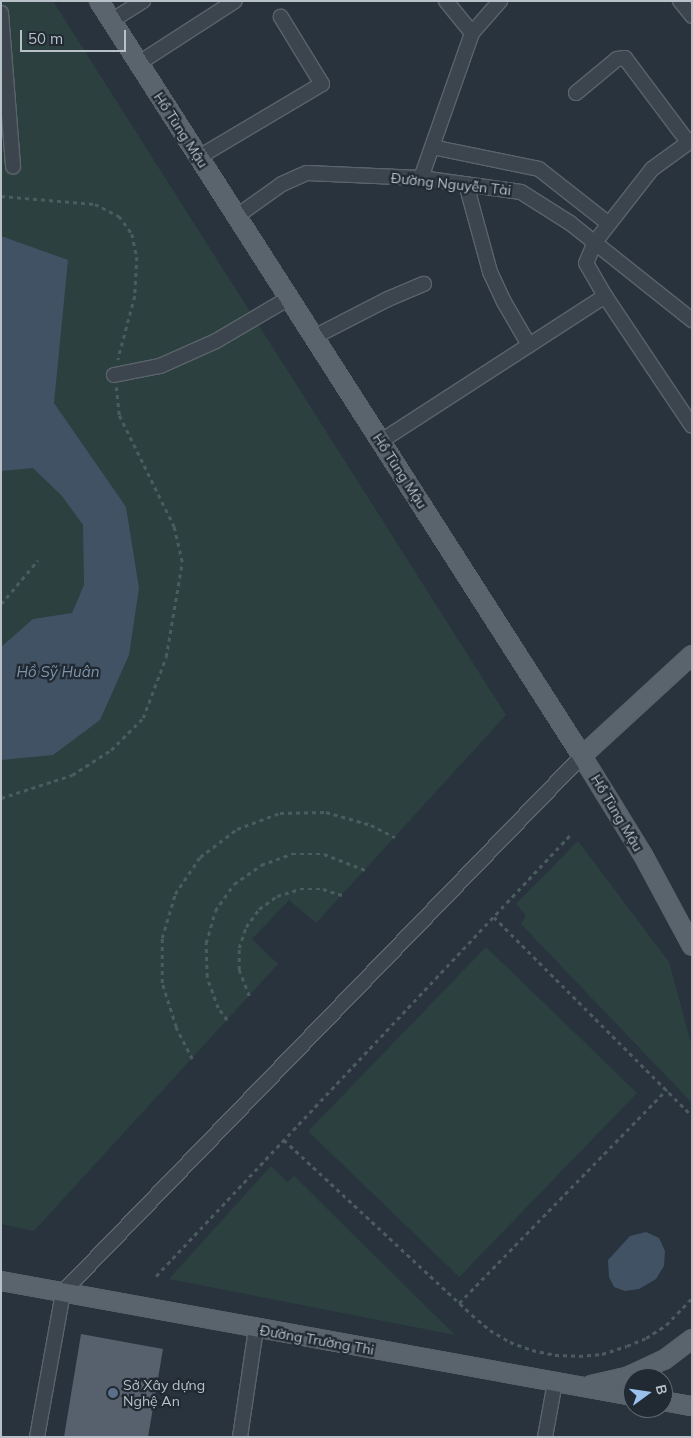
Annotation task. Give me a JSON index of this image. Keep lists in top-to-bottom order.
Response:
{
  "streets": {
    "main road": ["Hồ Tùng Mậu", "Đường Trường Thi"],
    "street": ["Đường Nguyễn Tài"]
  },
  "crossings": [
    ["Hồ Tùng Mậu", "Đường Nguyễn Tài"]
  ],
  "water": ["Hồ Sỹ Huân"],
  "places": ["Sở Xây dựng Nghệ An"],
  "scale_bar": "50 m",
  "north": "right"
}
